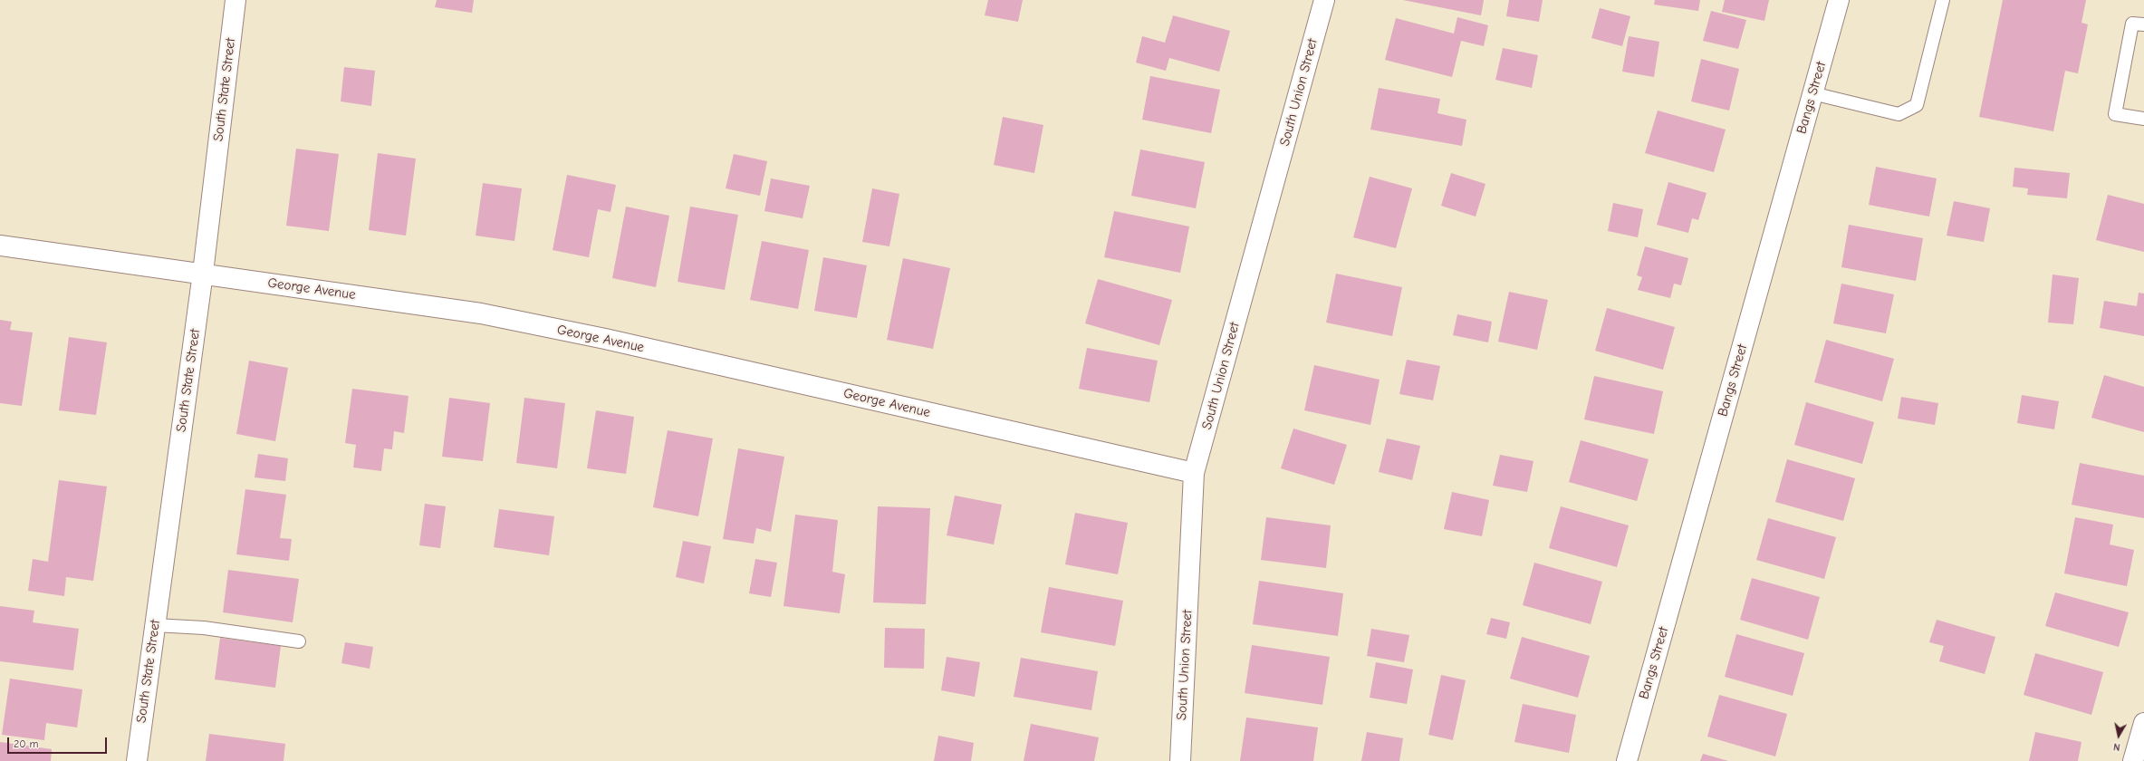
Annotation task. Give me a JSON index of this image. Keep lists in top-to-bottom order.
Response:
{
  "streets": {
    "street": [
      "South State Street",
      "South Union Street",
      "Bangs Street",
      "George Avenue"
    ]
  },
  "crossings": [
    ["South State Street", "George Avenue"],
    ["South Union Street", "George Avenue"]
  ],
  "scale_bar": "20 m",
  "north": "bottom"
}
